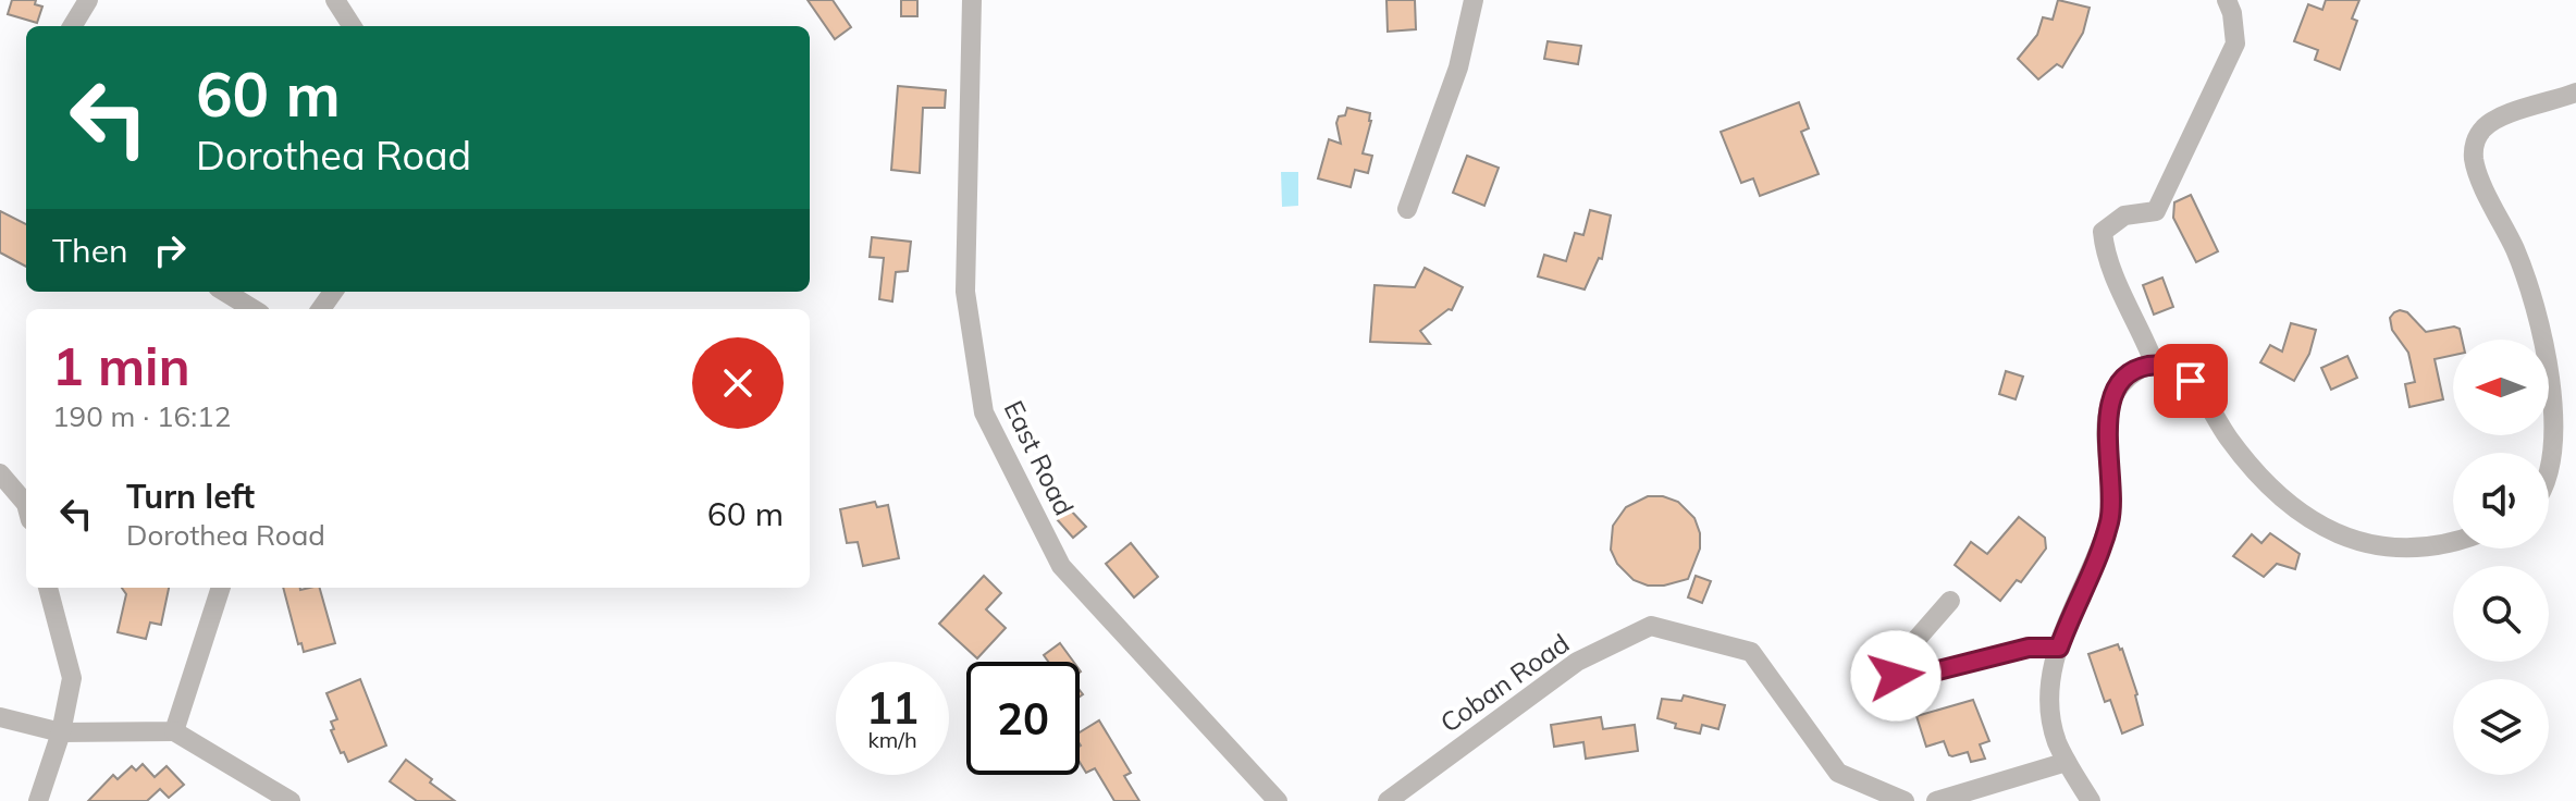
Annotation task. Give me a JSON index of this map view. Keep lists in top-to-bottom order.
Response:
{
  "streets": {
    "street": ["East Road", "Coban Road"]
  },
  "north": "left",
  "page": {
    "turn": ["60 m", "Dorothea Road"],
    "then": "Then",
    "heading": ["1 min", "190 m · 16:12"],
    "list": [
      {
        "name": "Turn left",
        "note": "Dorothea Road",
        "value": "60 m"
      }
    ],
    "speed": "11 km/h",
    "limit": "20"
  }
}
